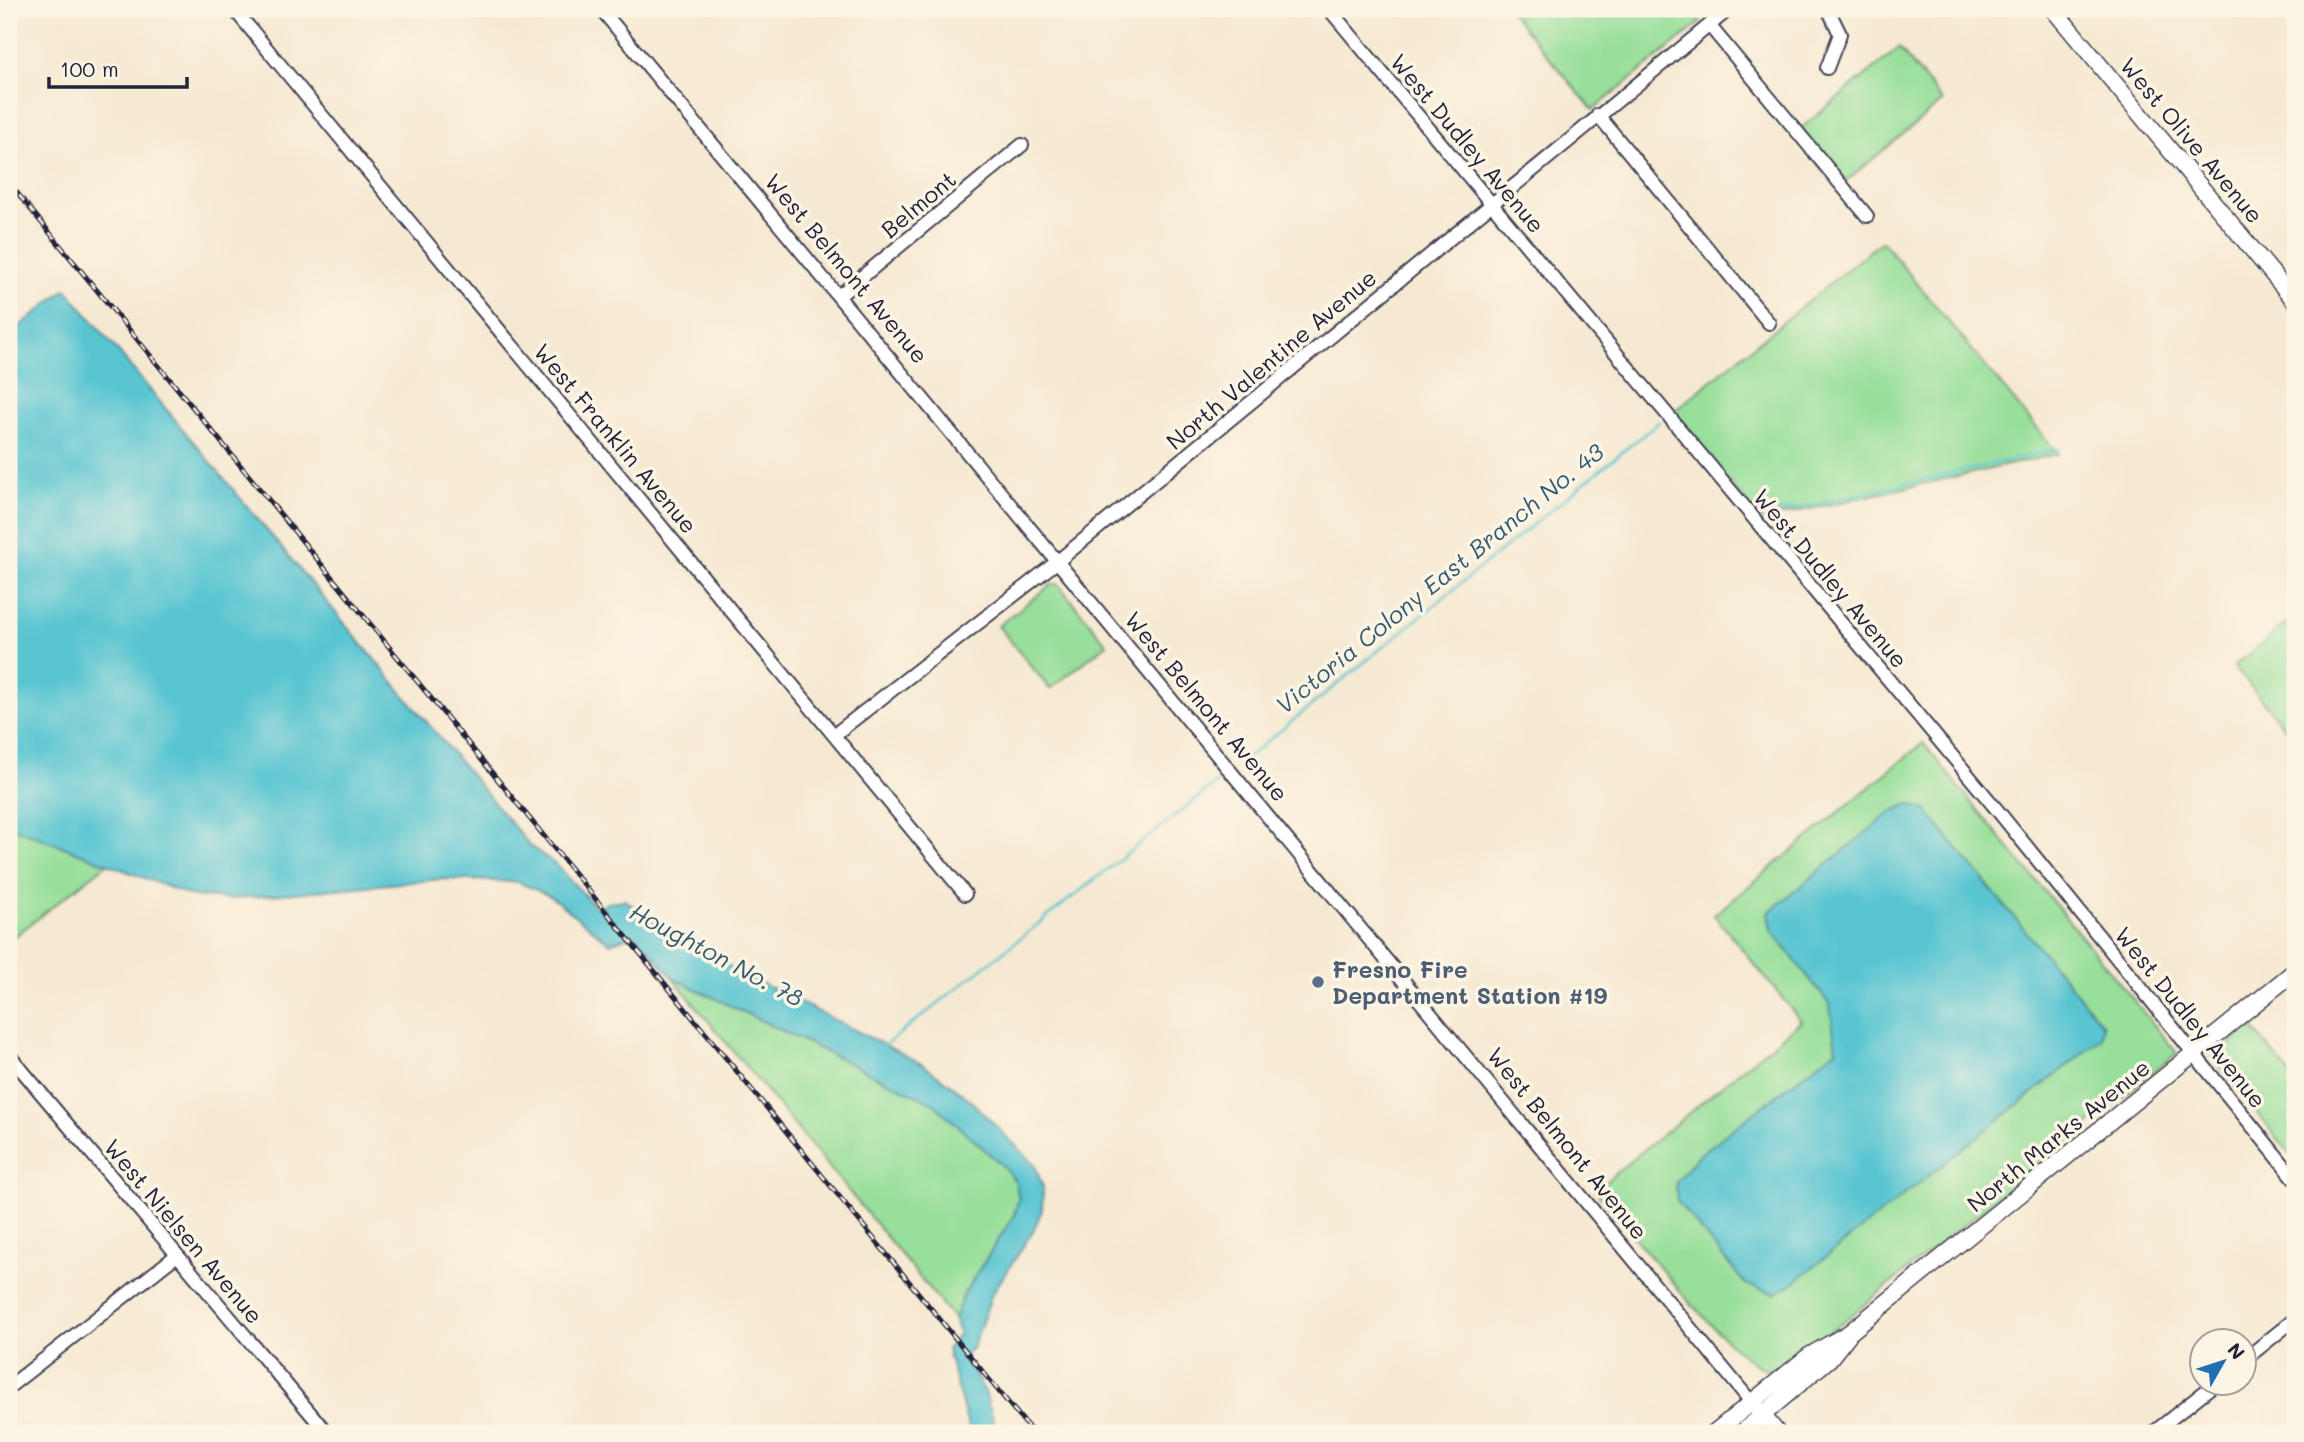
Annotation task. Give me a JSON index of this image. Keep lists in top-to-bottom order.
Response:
{
  "streets": {
    "main road": ["West Olive Avenue", "West Belmont Avenue", "North Marks Avenue"],
    "street": [
      "West Dudley Avenue",
      "Belmont",
      "North Valentine Avenue",
      "West Franklin Avenue",
      "West Nielsen Avenue"
    ]
  },
  "crossings": [
    ["West Dudley Avenue", "North Valentine Avenue"],
    ["West Dudley Avenue", "North Marks Avenue"],
    ["Belmont", "West Belmont Avenue"],
    ["West Belmont Avenue", "North Valentine Avenue"],
    ["West Belmont Avenue", "North Marks Avenue"],
    ["North Valentine Avenue", "West Franklin Avenue"]
  ],
  "water": ["Victoria Colony East Branch No. 43", "Houghton No. 78"],
  "places": ["Fresno Fire Department Station #19"],
  "scale_bar": "100 m",
  "north": "top right"
}
